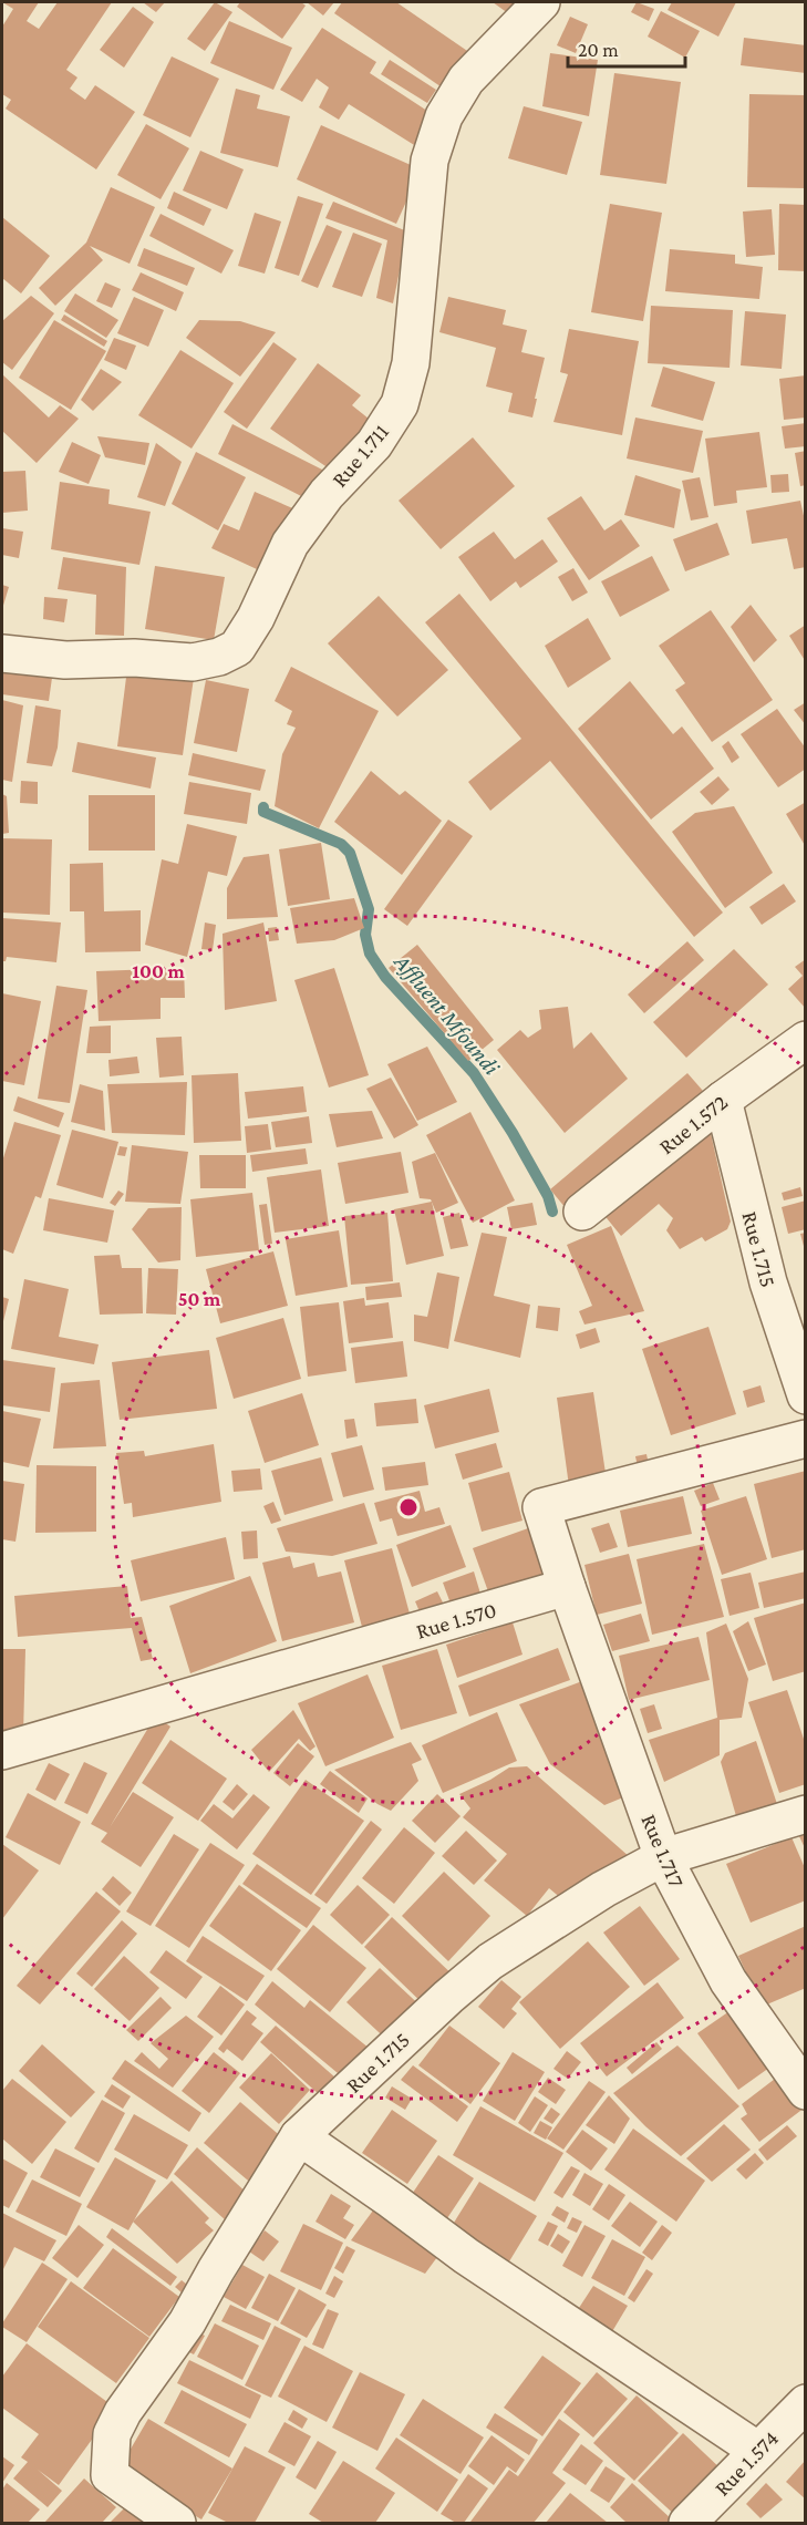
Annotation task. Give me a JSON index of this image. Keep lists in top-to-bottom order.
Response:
{
  "streets": {
    "street": [
      "Rue 1.711",
      "Rue 1.572",
      "Rue 1.715",
      "Rue 1.570",
      "Rue 1.717",
      "Rue 1.574"
    ]
  },
  "crossings": [
    ["Rue 1.572", "Rue 1.715"],
    ["Rue 1.715", "Rue 1.717"],
    ["Rue 1.570", "Rue 1.717"]
  ],
  "water": ["Affluent Mfoundi"],
  "scale_bar": "20 m",
  "rings": ["100 m", "50 m"]
}
